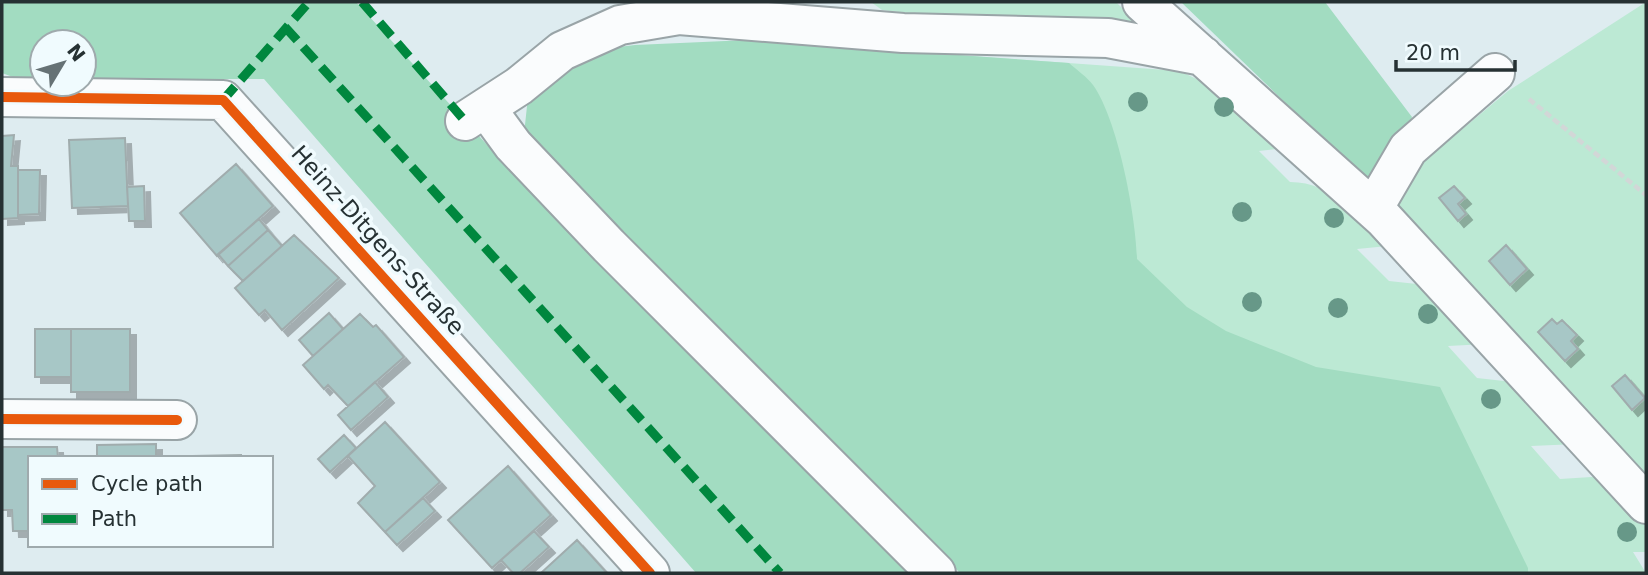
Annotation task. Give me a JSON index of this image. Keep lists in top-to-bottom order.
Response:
{
  "streets": {
    "street": ["Heinz-Ditgens-Straße"]
  },
  "legend": ["Cycle path", "Path"],
  "scale_bar": "20 m",
  "north": "top right"
}
